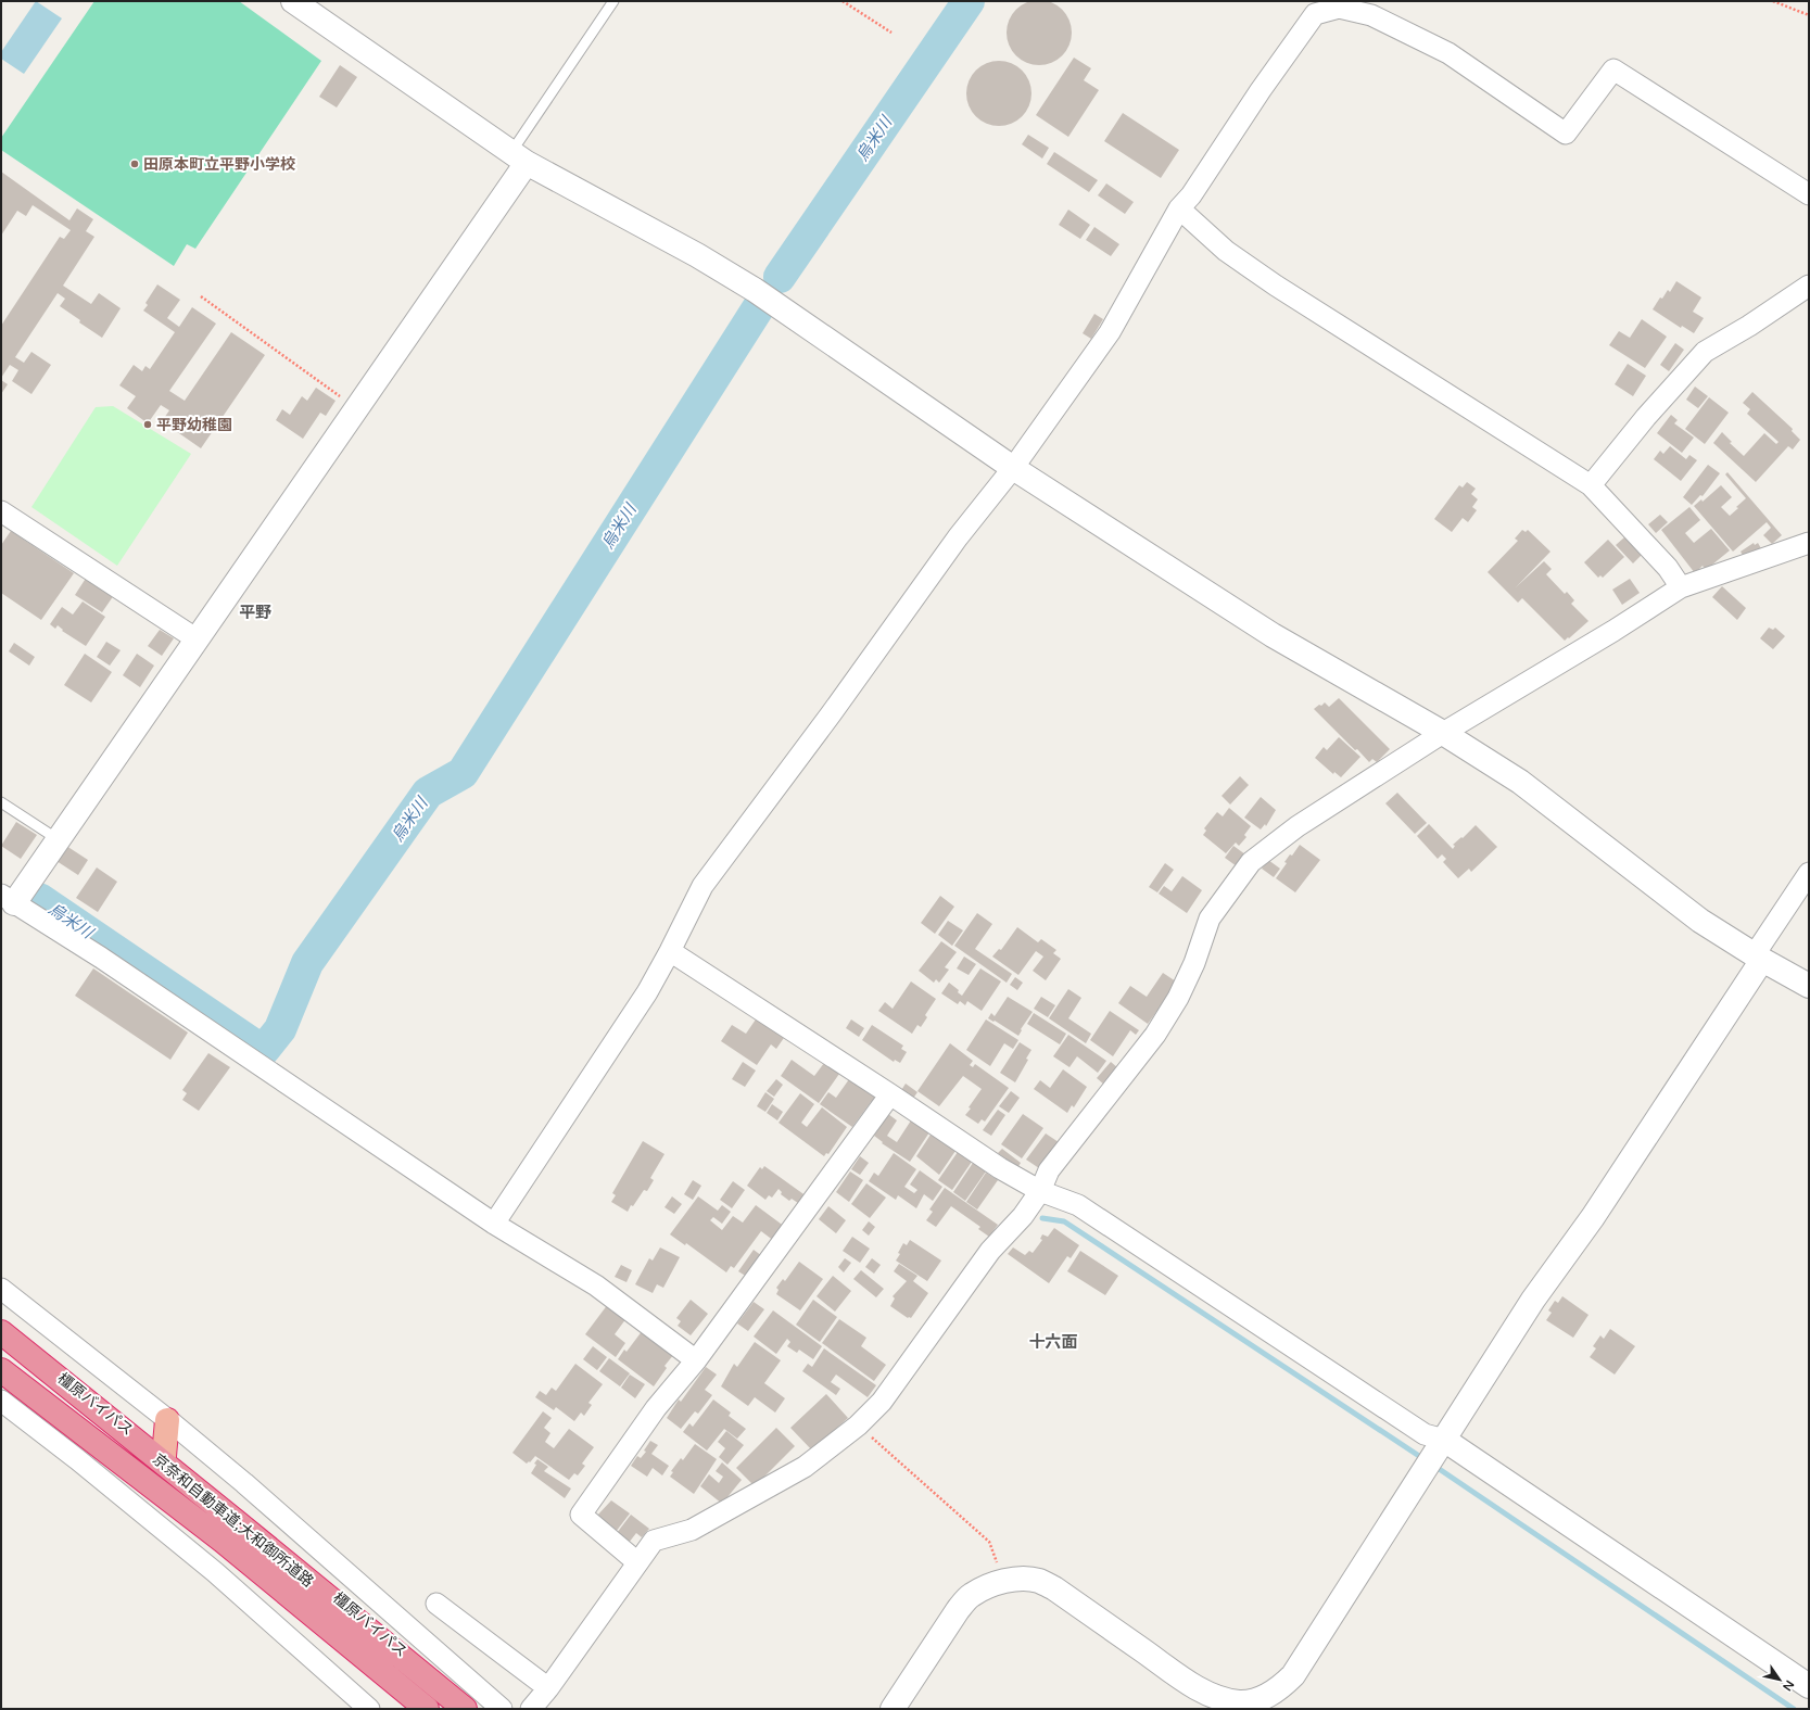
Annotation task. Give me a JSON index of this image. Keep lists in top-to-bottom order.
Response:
{
  "streets": {
    "highway": ["橿原バイパス", "京奈和自動車道;大和御所道路"]
  },
  "crossings": [
    ["橿原バイパス", "京奈和自動車道;大和御所道路"]
  ],
  "districts": ["平野", "十六面"],
  "water": ["烏米川"],
  "places": ["田原本町立平野小学校", "平野幼稚園"],
  "north": "bottom right"
}
